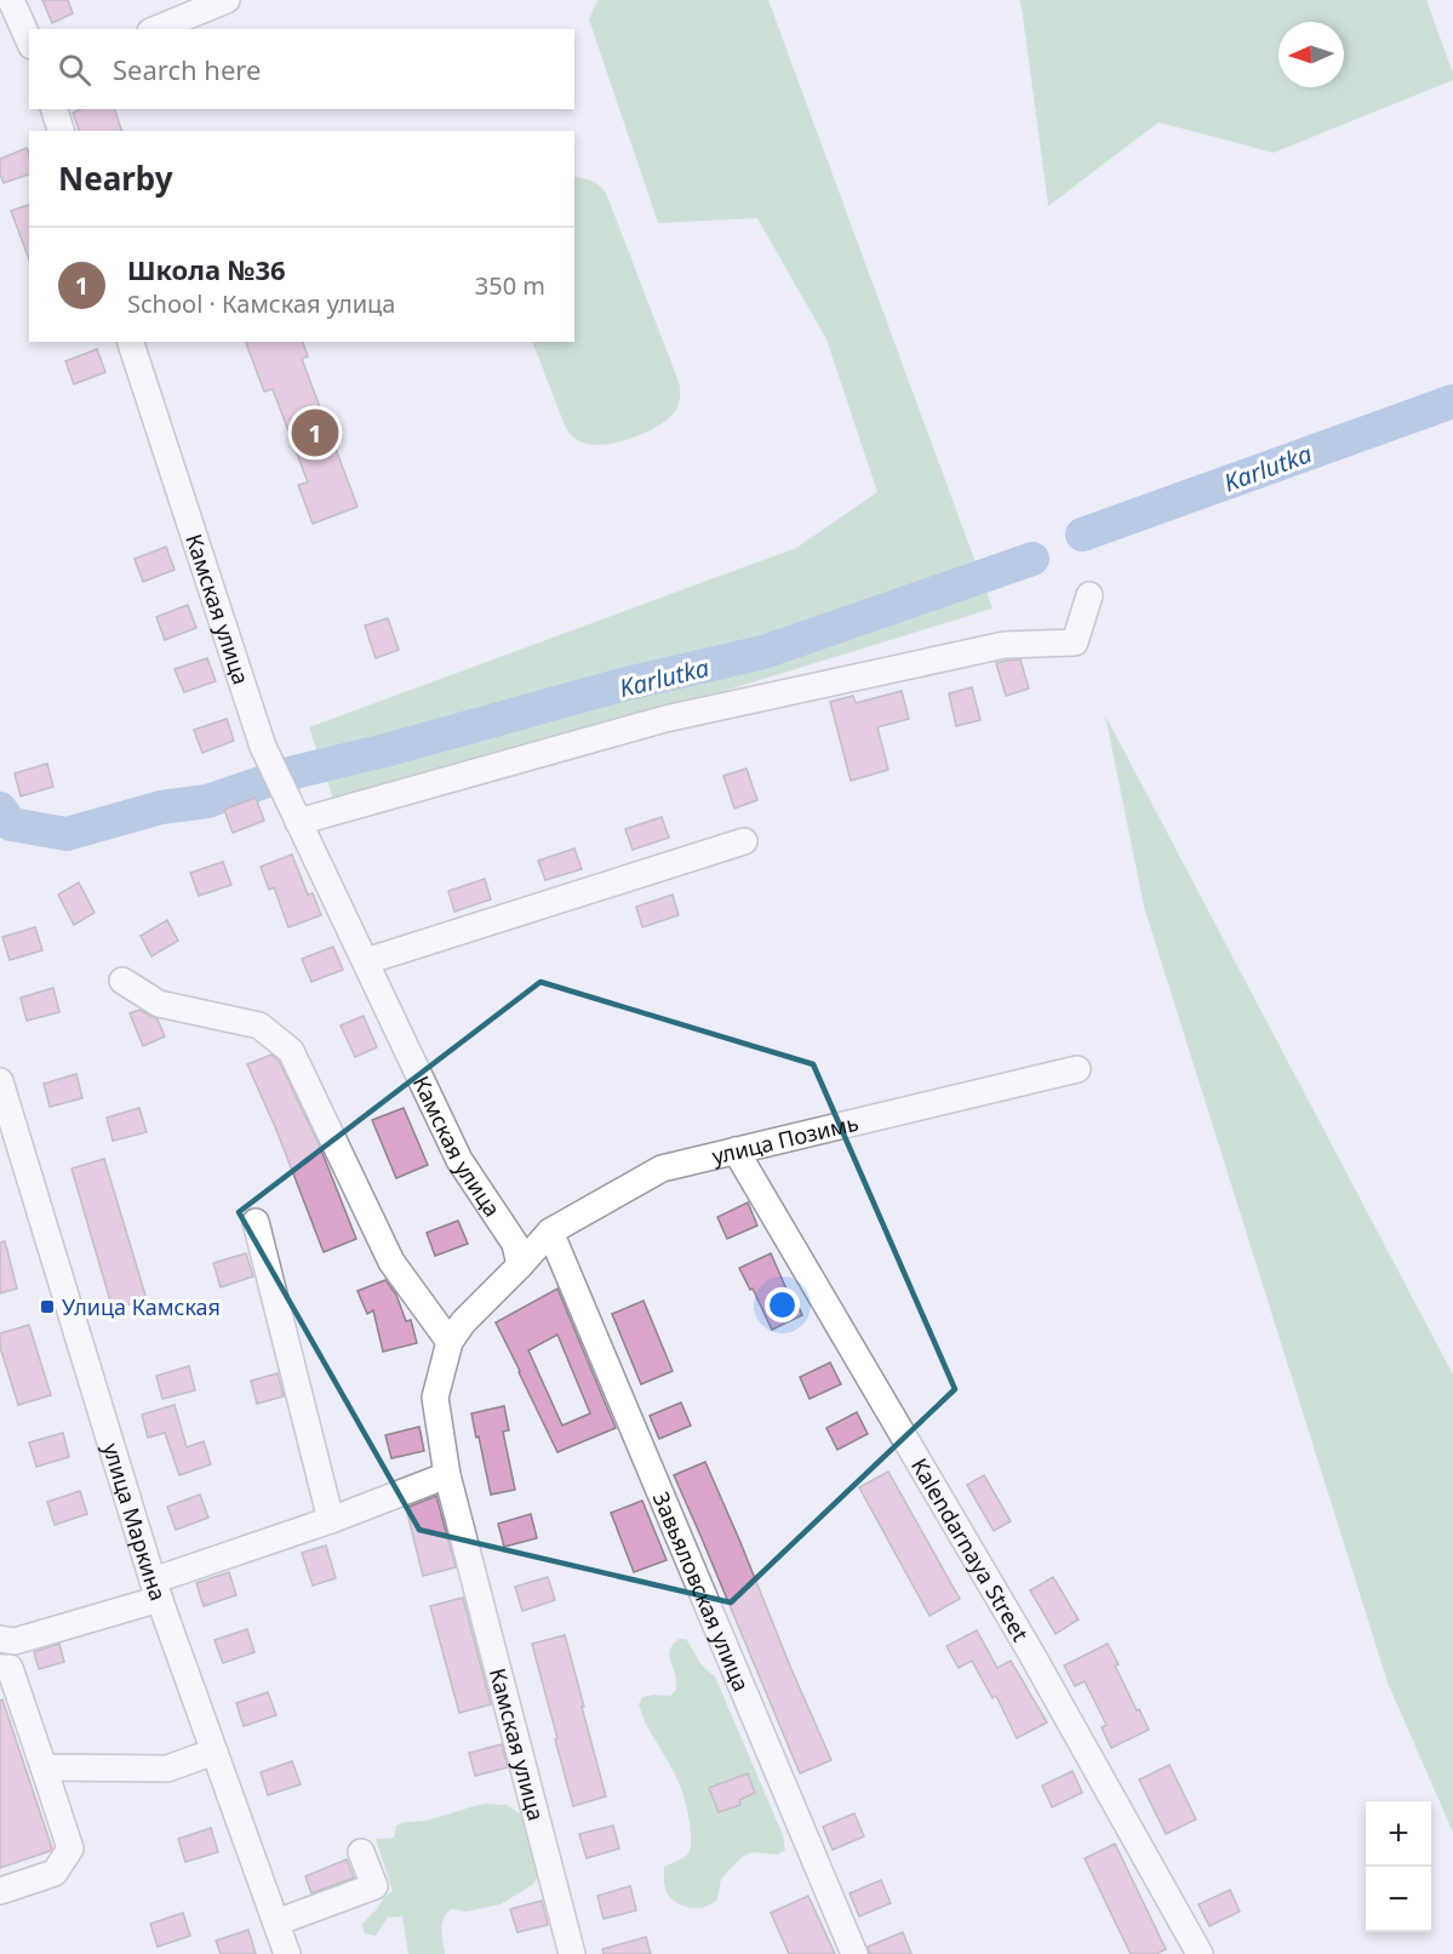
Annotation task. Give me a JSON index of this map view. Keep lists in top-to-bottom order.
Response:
{
  "streets": {
    "street": [
      "Камская улица",
      "улица Позимь",
      "улица Маркина",
      "Kalendarnaya Street",
      "Завьяловская улица"
    ]
  },
  "crossings": [
    ["Камская улица", "улица Позимь"],
    ["улица Позимь", "Kalendarnaya Street"],
    ["улица Позимь", "Завьяловская улица"]
  ],
  "water": ["Karlutka"],
  "places": {
    "transit": ["Улица Камская"]
  },
  "north": "left",
  "page": {
    "search": "Search here",
    "heading": "Nearby",
    "list": [
      {
        "mark": "1",
        "name": "Школа №36",
        "note": "School · Камская улица",
        "value": "350 m"
      }
    ],
    "pins": "1",
    "map_buttons": ["+", "−"]
  }
}
